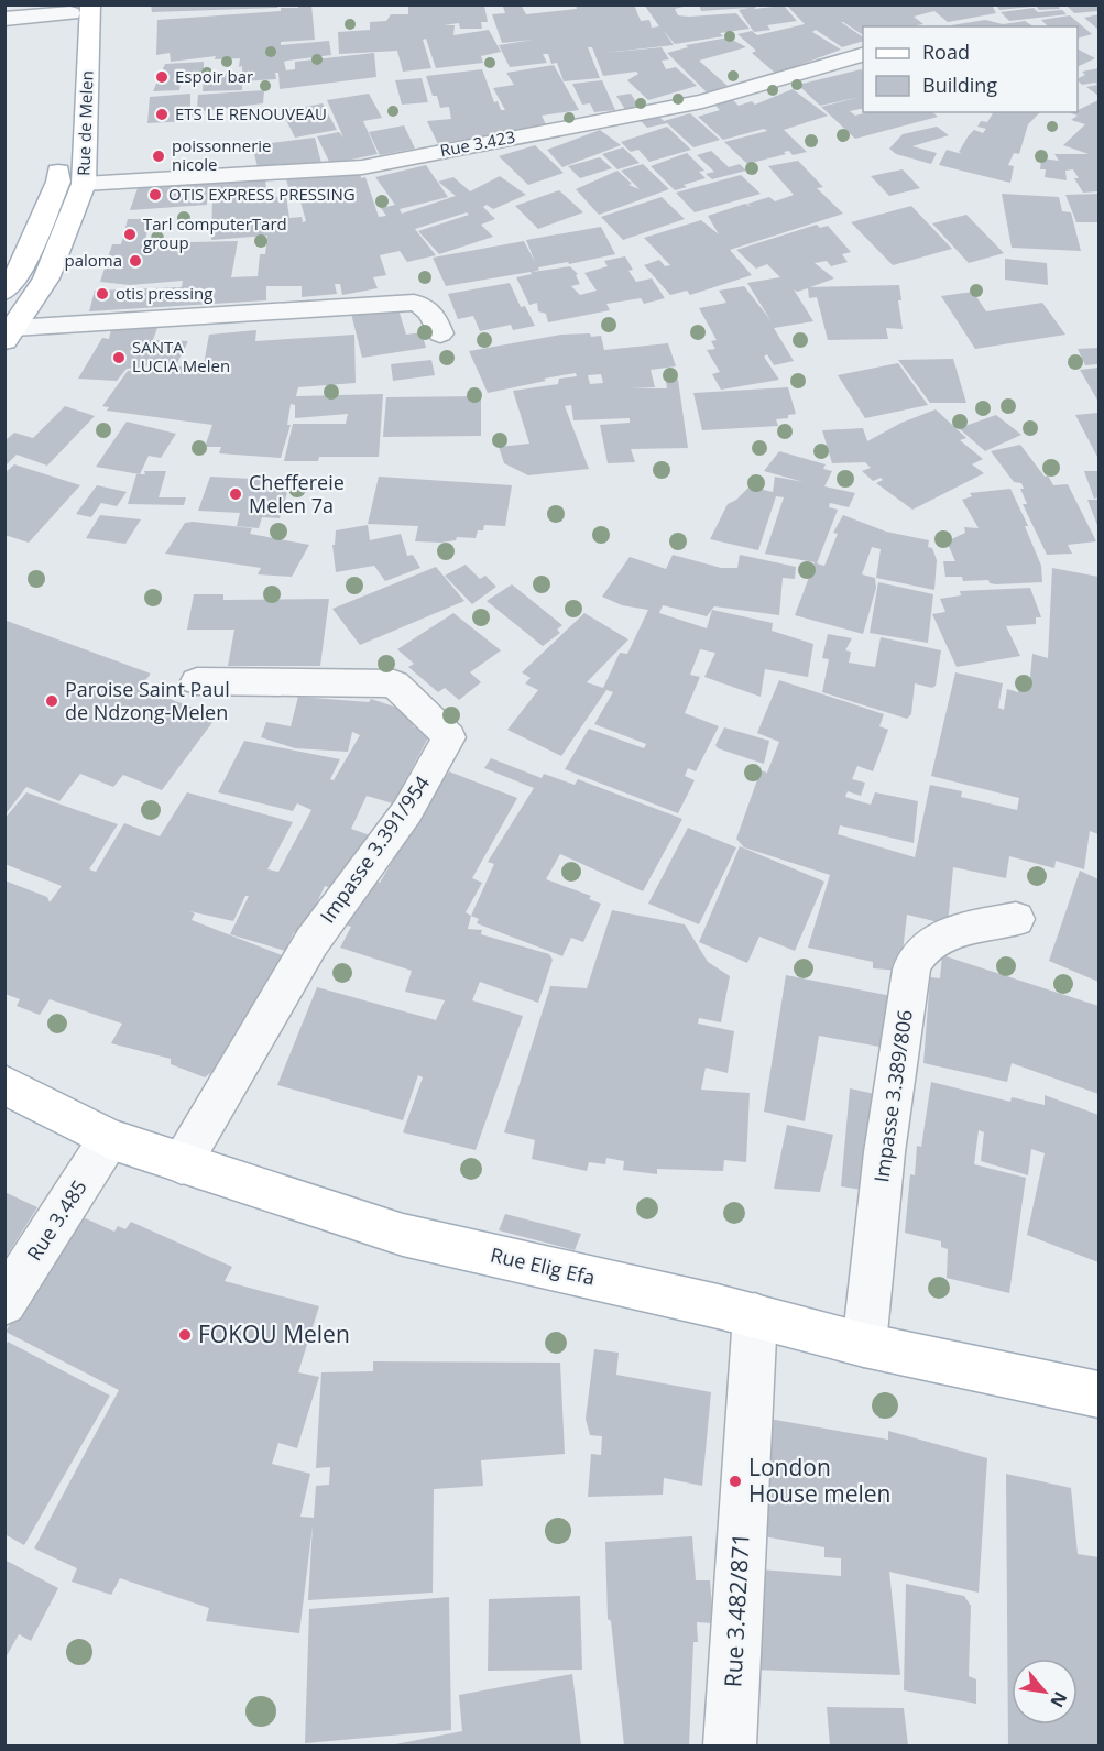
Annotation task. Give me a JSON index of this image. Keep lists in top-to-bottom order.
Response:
{
  "streets": {
    "main road": ["Rue de Melen", "Rue Elig Efa"],
    "street": [
      "Rue 3.423",
      "Impasse 3.391/954",
      "Impasse 3.389/806",
      "Rue 3.485",
      "Rue 3.482/871"
    ]
  },
  "crossings": [
    ["Rue de Melen", "Rue 3.423"],
    ["Impasse 3.391/954", "Rue Elig Efa"],
    ["Impasse 3.389/806", "Rue Elig Efa"],
    ["Rue 3.485", "Rue Elig Efa"],
    ["Rue Elig Efa", "Rue 3.482/871"]
  ],
  "places": [
    "Espoir bar",
    "ETS LE RENOUVEAU",
    "poissonnerie nicole",
    "OTIS EXPRESS PRESSING",
    "Tarl computerTard group",
    "paloma",
    "otis pressing",
    "SANTA LUCIA Melen",
    "Cheffereie Melen 7a",
    "Paroise Saint Paul de Ndzong-Melen",
    "FOKOU Melen",
    "London House melen"
  ],
  "legend": ["Road", "Building"],
  "north": "bottom right"
}
